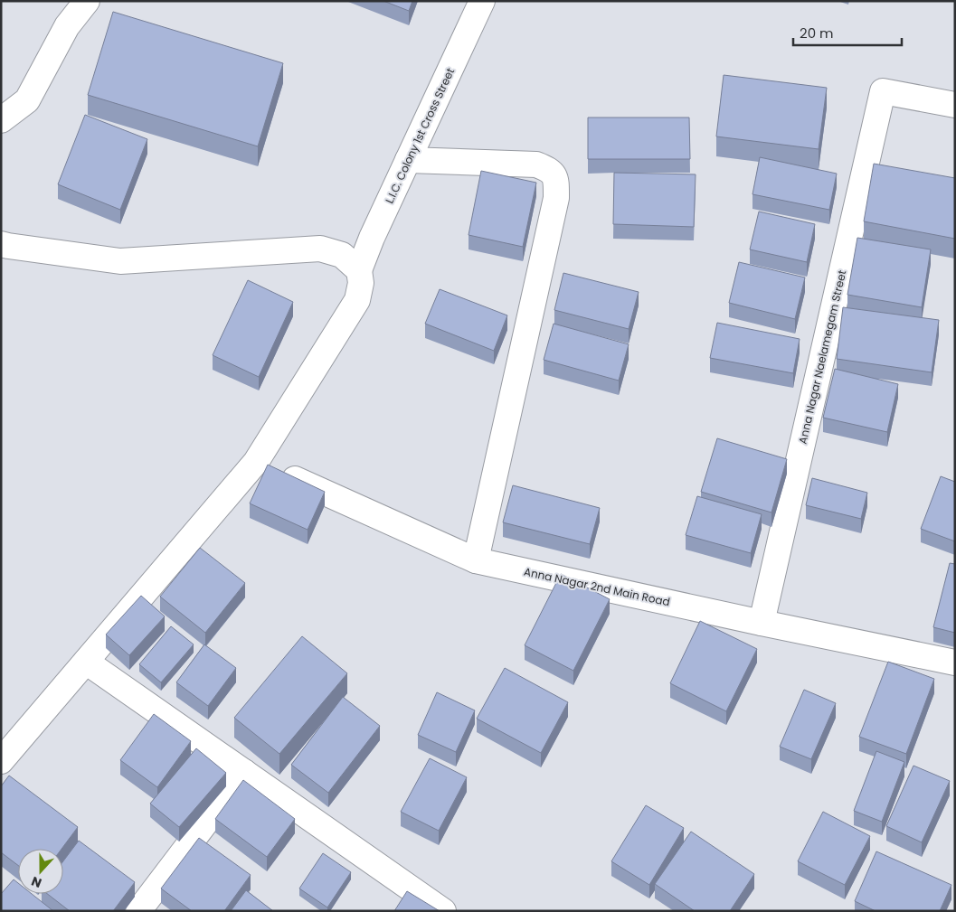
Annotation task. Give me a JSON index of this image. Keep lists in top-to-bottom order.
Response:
{
  "streets": {
    "street": ["L.I.C. Colony 1st Cross Street", "Anna Nagar Naelamegam Street", "Anna Nagar 2nd Main Road"]
  },
  "crossings": [
    ["L.I.C. Colony 1st Cross Street", "Anna Nagar 2nd Main Road"],
    ["Anna Nagar Naelamegam Street", "Anna Nagar 2nd Main Road"]
  ],
  "scale_bar": "20 m",
  "north": "bottom"
}
